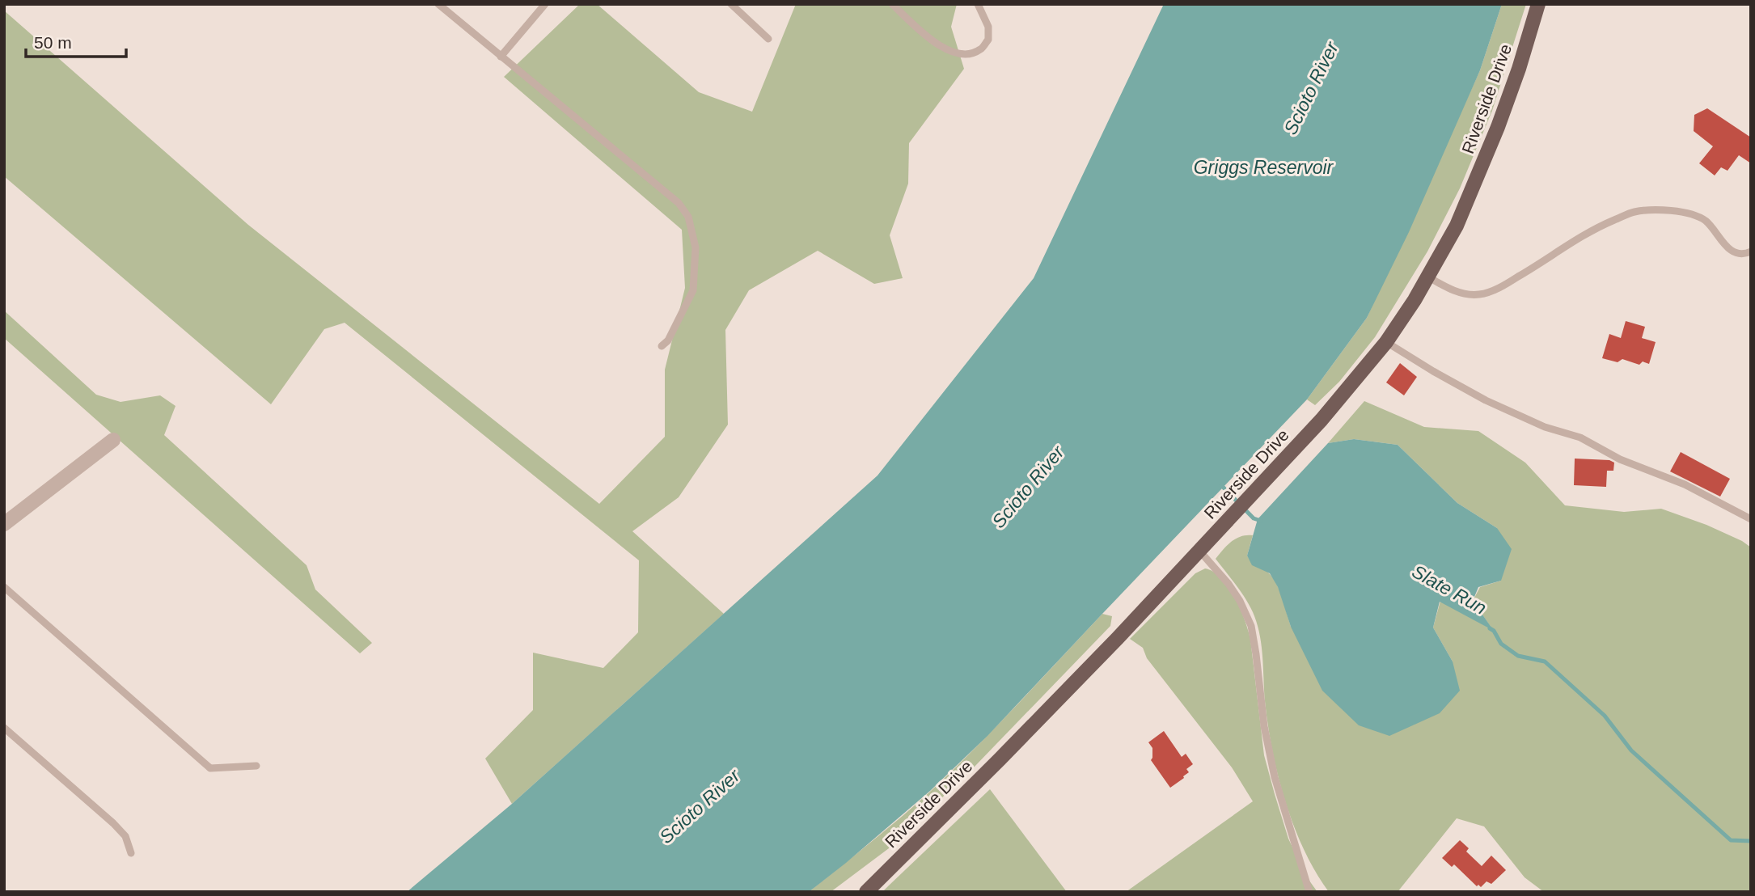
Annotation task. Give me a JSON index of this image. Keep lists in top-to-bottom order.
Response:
{
  "streets": {
    "main road": ["Riverside Drive"]
  },
  "water": ["Scioto River", "Griggs Reservoir", "Slate Run"],
  "scale_bar": "50 m"
}
